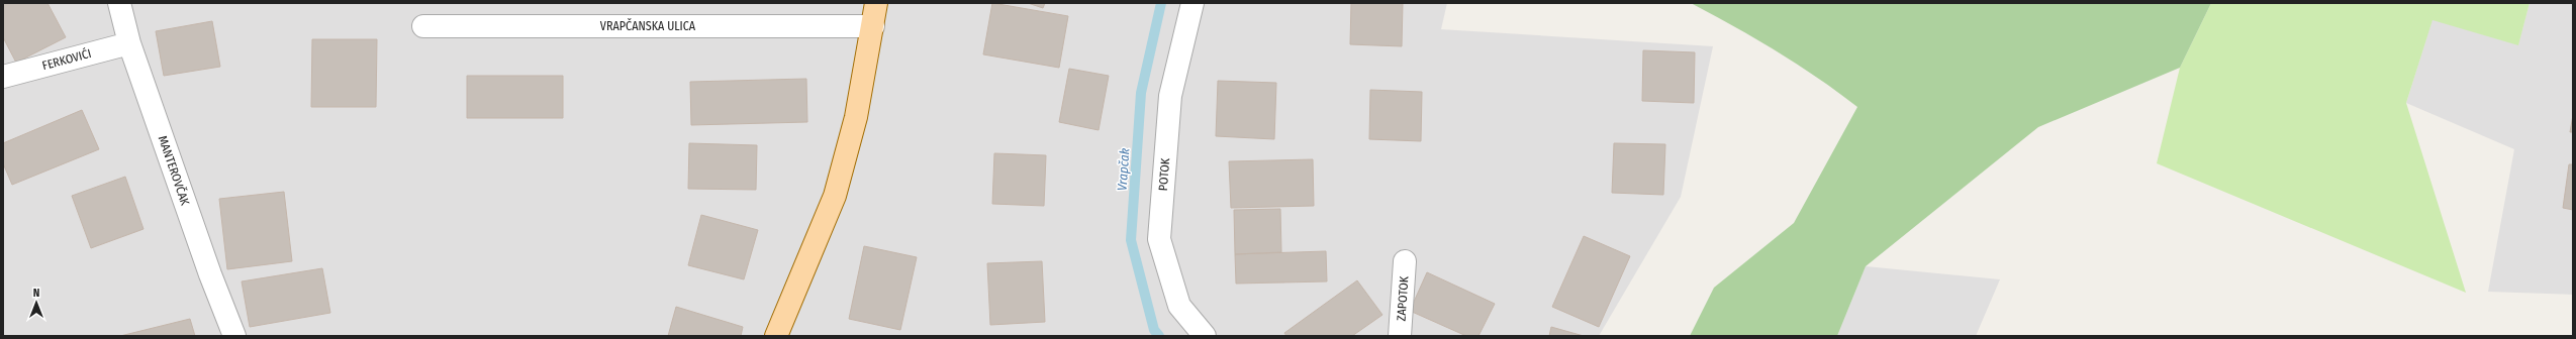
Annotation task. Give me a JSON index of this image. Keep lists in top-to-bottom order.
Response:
{
  "streets": {
    "street": [
      "VRAPČANSKA ULICA",
      "FERKOVIĆI",
      "MANTEROVČAK",
      "POTOK",
      "ZAPOTOK"
    ]
  },
  "crossings": [
    ["FERKOVIĆI", "MANTEROVČAK"]
  ],
  "water": ["Vrapčak"],
  "north": "top"
}
